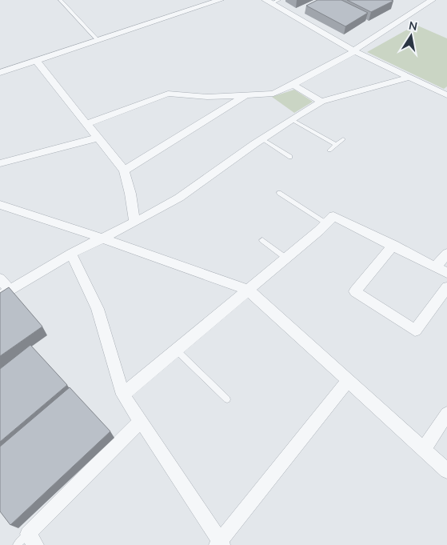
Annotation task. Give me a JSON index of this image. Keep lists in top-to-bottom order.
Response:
{
  "north": "top"
}
